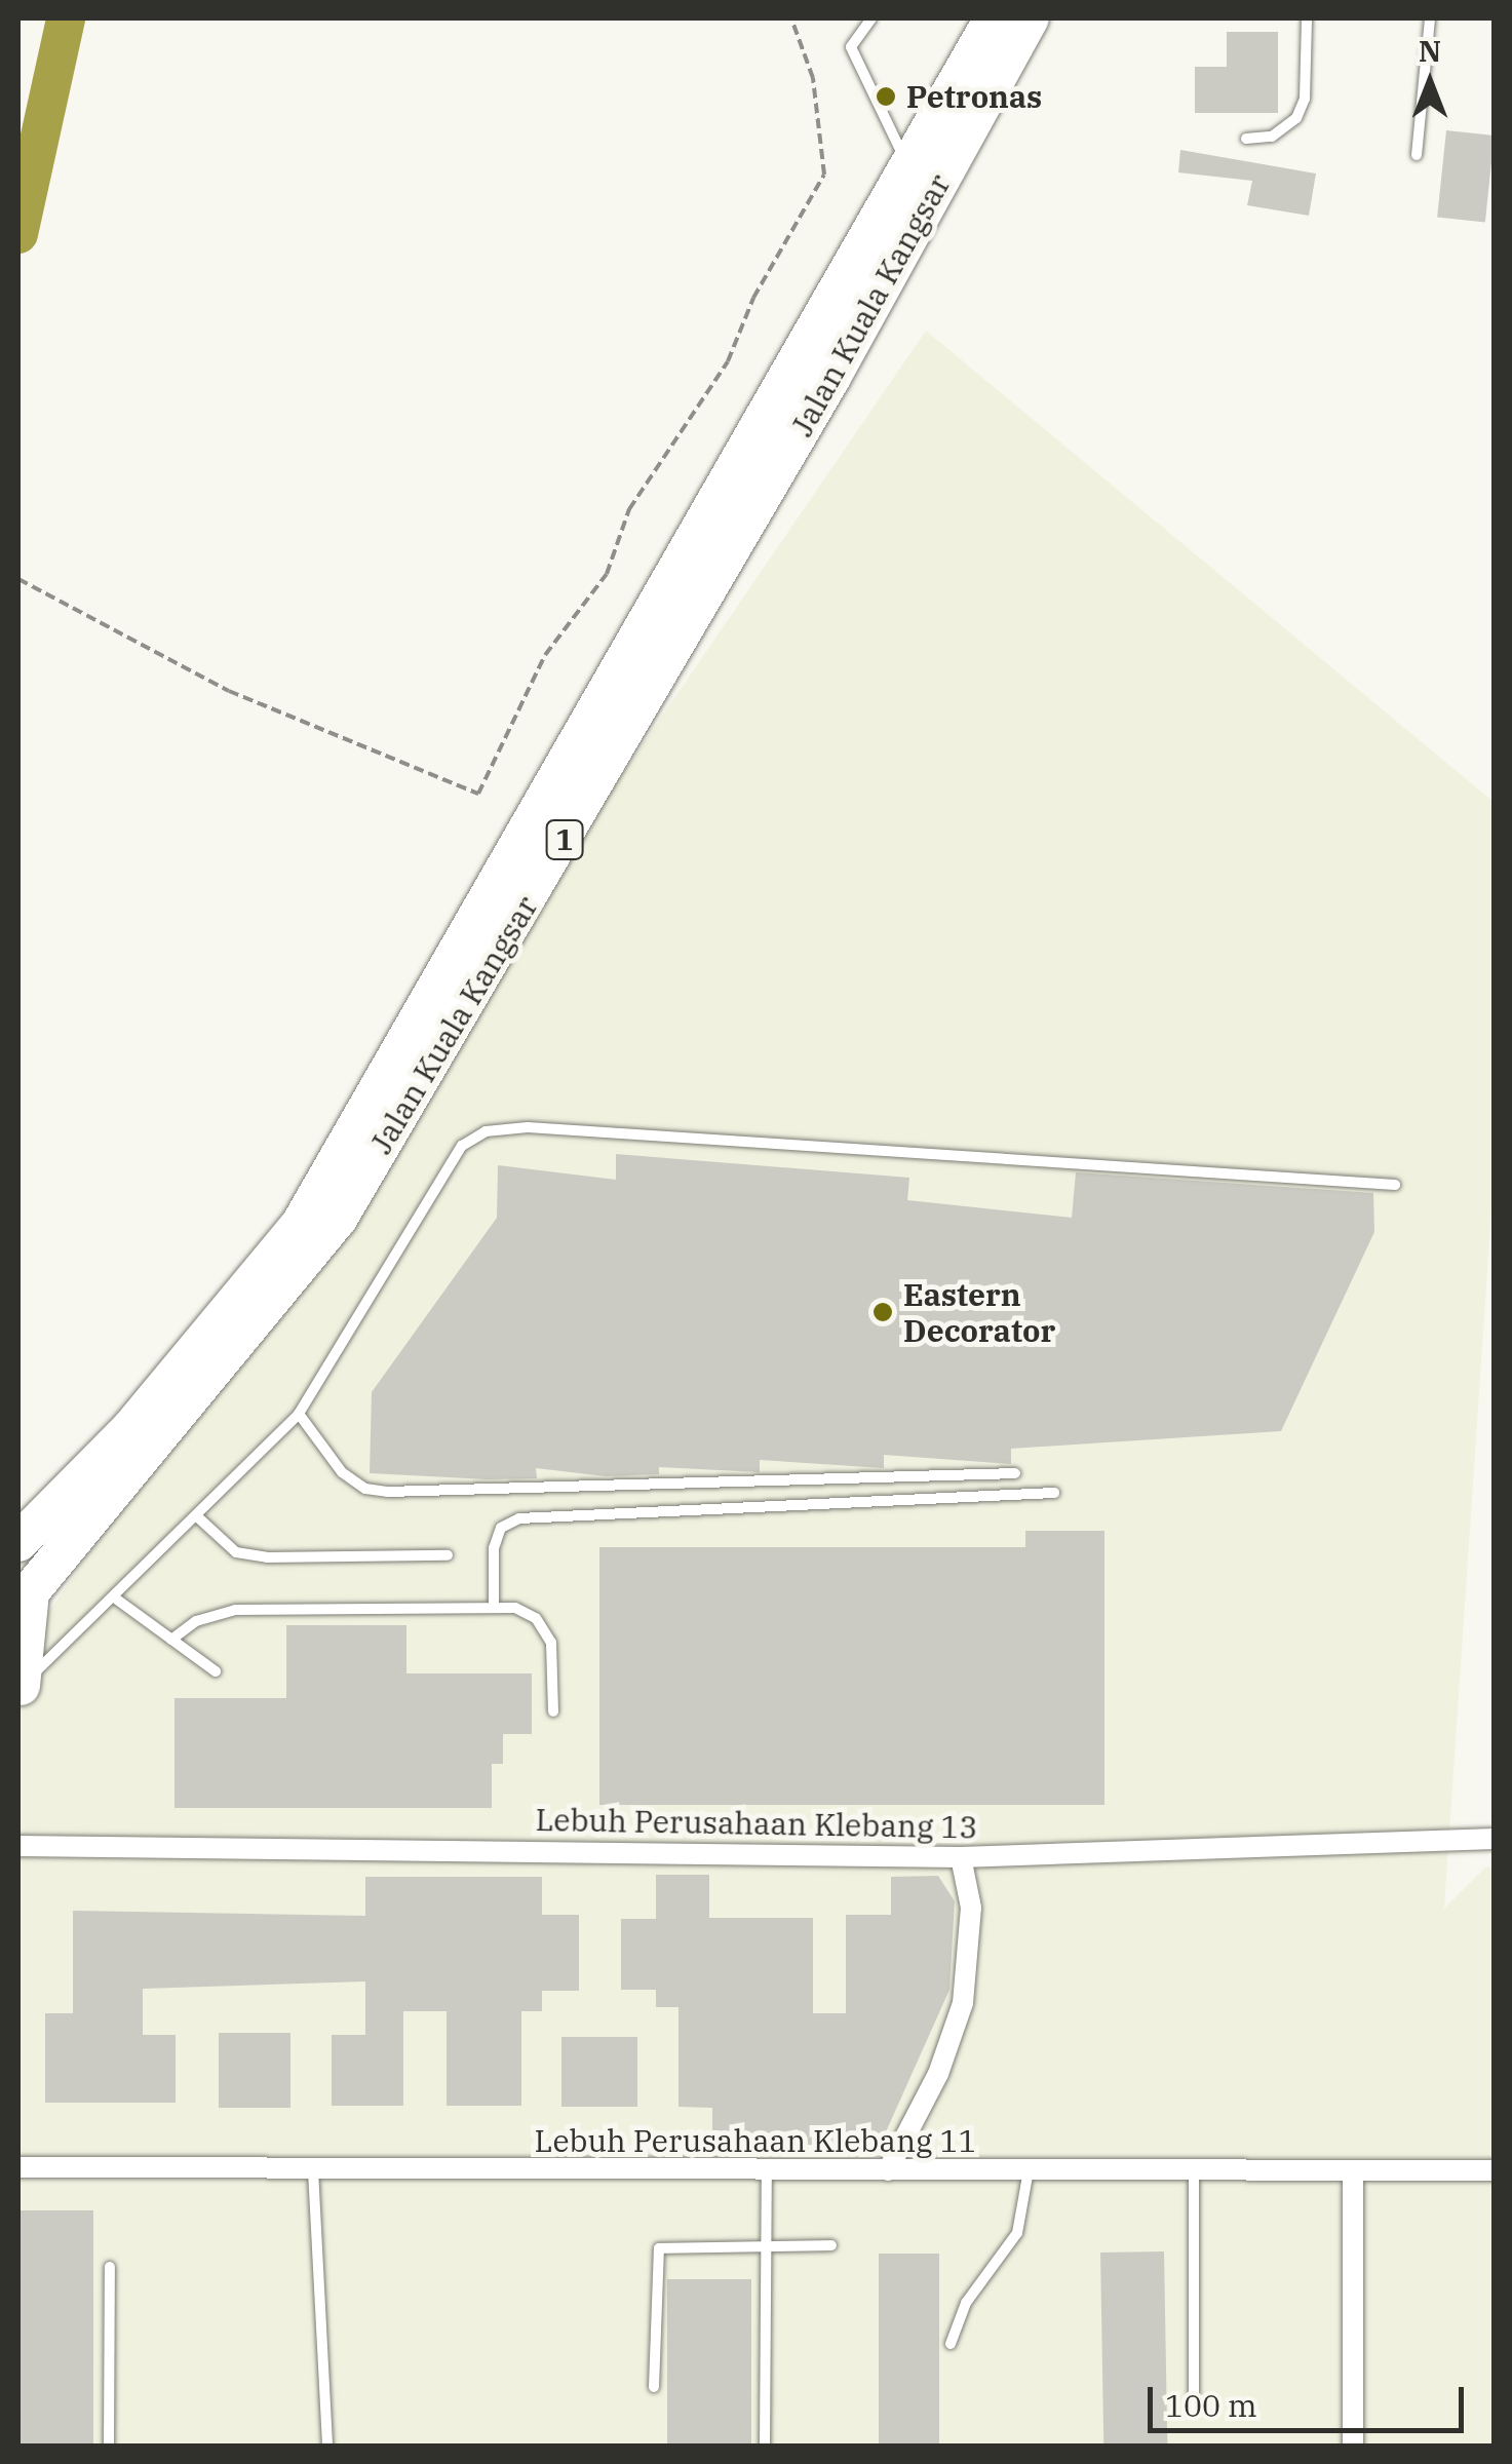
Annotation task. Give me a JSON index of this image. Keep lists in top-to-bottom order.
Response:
{
  "streets": {
    "highway": ["Jalan Kuala Kangsar", "1"],
    "street": ["Lebuh Perusahaan Klebang 13", "Lebuh Perusahaan Klebang 11"]
  },
  "places": ["Petronas", "Eastern Decorator"],
  "scale_bar": "100 m",
  "north": "top"
}
